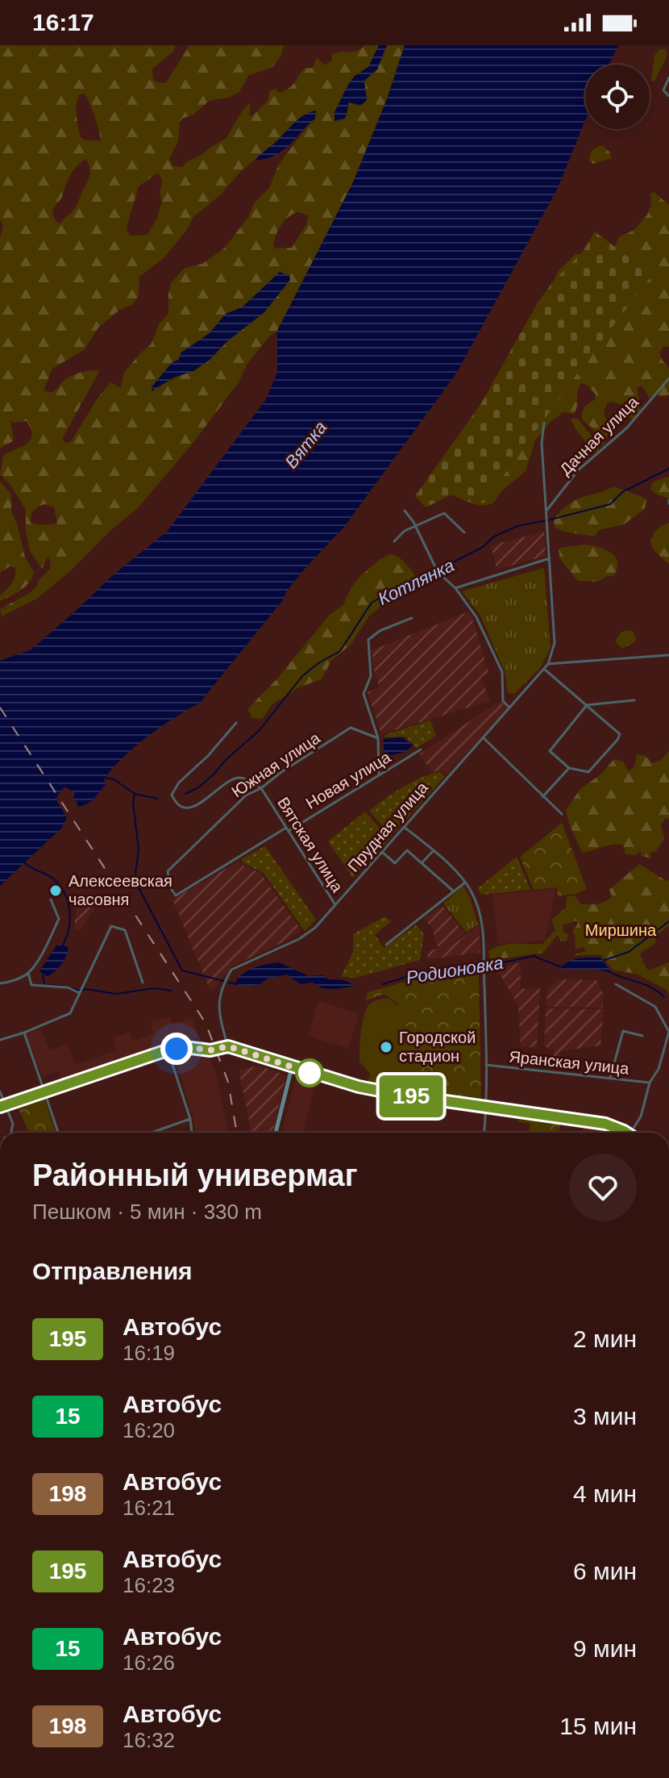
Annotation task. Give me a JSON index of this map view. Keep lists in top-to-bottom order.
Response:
{
  "streets": {
    "street": [
      "Дачная улица",
      "Южная улица",
      "Новая улица",
      "Прудная улица",
      "Вятская улица",
      "Яранская улица"
    ]
  },
  "crossings": [
    ["Дачная улица", "Прудная улица"],
    ["Южная улица", "Новая улица"],
    ["Южная улица", "Вятская улица"],
    ["Новая улица", "Вятская улица"],
    ["Прудная улица", "Вятская улица"]
  ],
  "water": ["Вятка", "Котлянка", "Родионовка"],
  "parks": ["Миршина"],
  "places": ["Алексеевская часовня", "Городской стадион"],
  "lines": ["bus line 195"],
  "page": {
    "status": "16:17",
    "on_map": "195",
    "heading": [
      ["Районный универмаг", "Пешком · 5 мин · 330 m"],
      "Отправления"
    ],
    "list": [
      {
        "mark": "195",
        "name": "Автобус",
        "note": "16:19",
        "value": "2 мин"
      },
      {
        "mark": "15",
        "name": "Автобус",
        "note": "16:20",
        "value": "3 мин"
      },
      {
        "mark": "198",
        "name": "Автобус",
        "note": "16:21",
        "value": "4 мин"
      },
      {
        "mark": "195",
        "name": "Автобус",
        "note": "16:23",
        "value": "6 мин"
      },
      {
        "mark": "15",
        "name": "Автобус",
        "note": "16:26",
        "value": "9 мин"
      },
      {
        "mark": "198",
        "name": "Автобус",
        "note": "16:32",
        "value": "15 мин"
      }
    ]
  }
}
